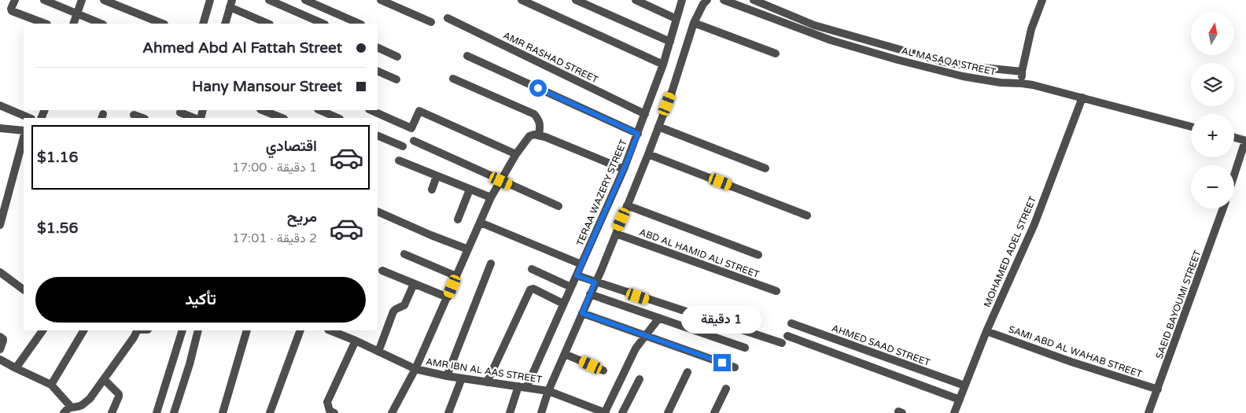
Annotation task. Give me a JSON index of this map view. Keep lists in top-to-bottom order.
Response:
{
  "streets": {
    "street": [
      "AMR RASHAD STREET",
      "AL MASAQA STREET",
      "TERAA WAZERY STREET",
      "MOHAMED ADEL STREET",
      "ABD AL HAMID ALI STREET",
      "SAEID BAYOUMI STREET",
      "AHMED SAAD STREET",
      "SAMI ABD AL WAHAB STREET",
      "AMR IBN AL AAS STREET"
    ]
  },
  "crossings": [
    ["AMR RASHAD STREET", "TERAA WAZERY STREET"],
    ["AL MASAQA STREET", "MOHAMED ADEL STREET"],
    ["TERAA WAZERY STREET", "AMR IBN AL AAS STREET"],
    ["MOHAMED ADEL STREET", "AHMED SAAD STREET"],
    ["MOHAMED ADEL STREET", "SAMI ABD AL WAHAB STREET"],
    ["SAEID BAYOUMI STREET", "SAMI ABD AL WAHAB STREET"]
  ],
  "north": "top",
  "page": {
    "map_buttons": ["+", "−"],
    "banner": ["Ahmed Abd Al Fattah Street", "Hany Mansour Street"],
    "list": [
      {
        "name": "اقتصادي",
        "note": "1 دقيقة · 17:00",
        "value": "$1.16"
      },
      {
        "name": "مريح",
        "note": "2 دقيقة · 17:01",
        "value": "$1.56"
      }
    ],
    "buttons": "تأكيد",
    "bubble": "1 دقيقة"
  }
}
